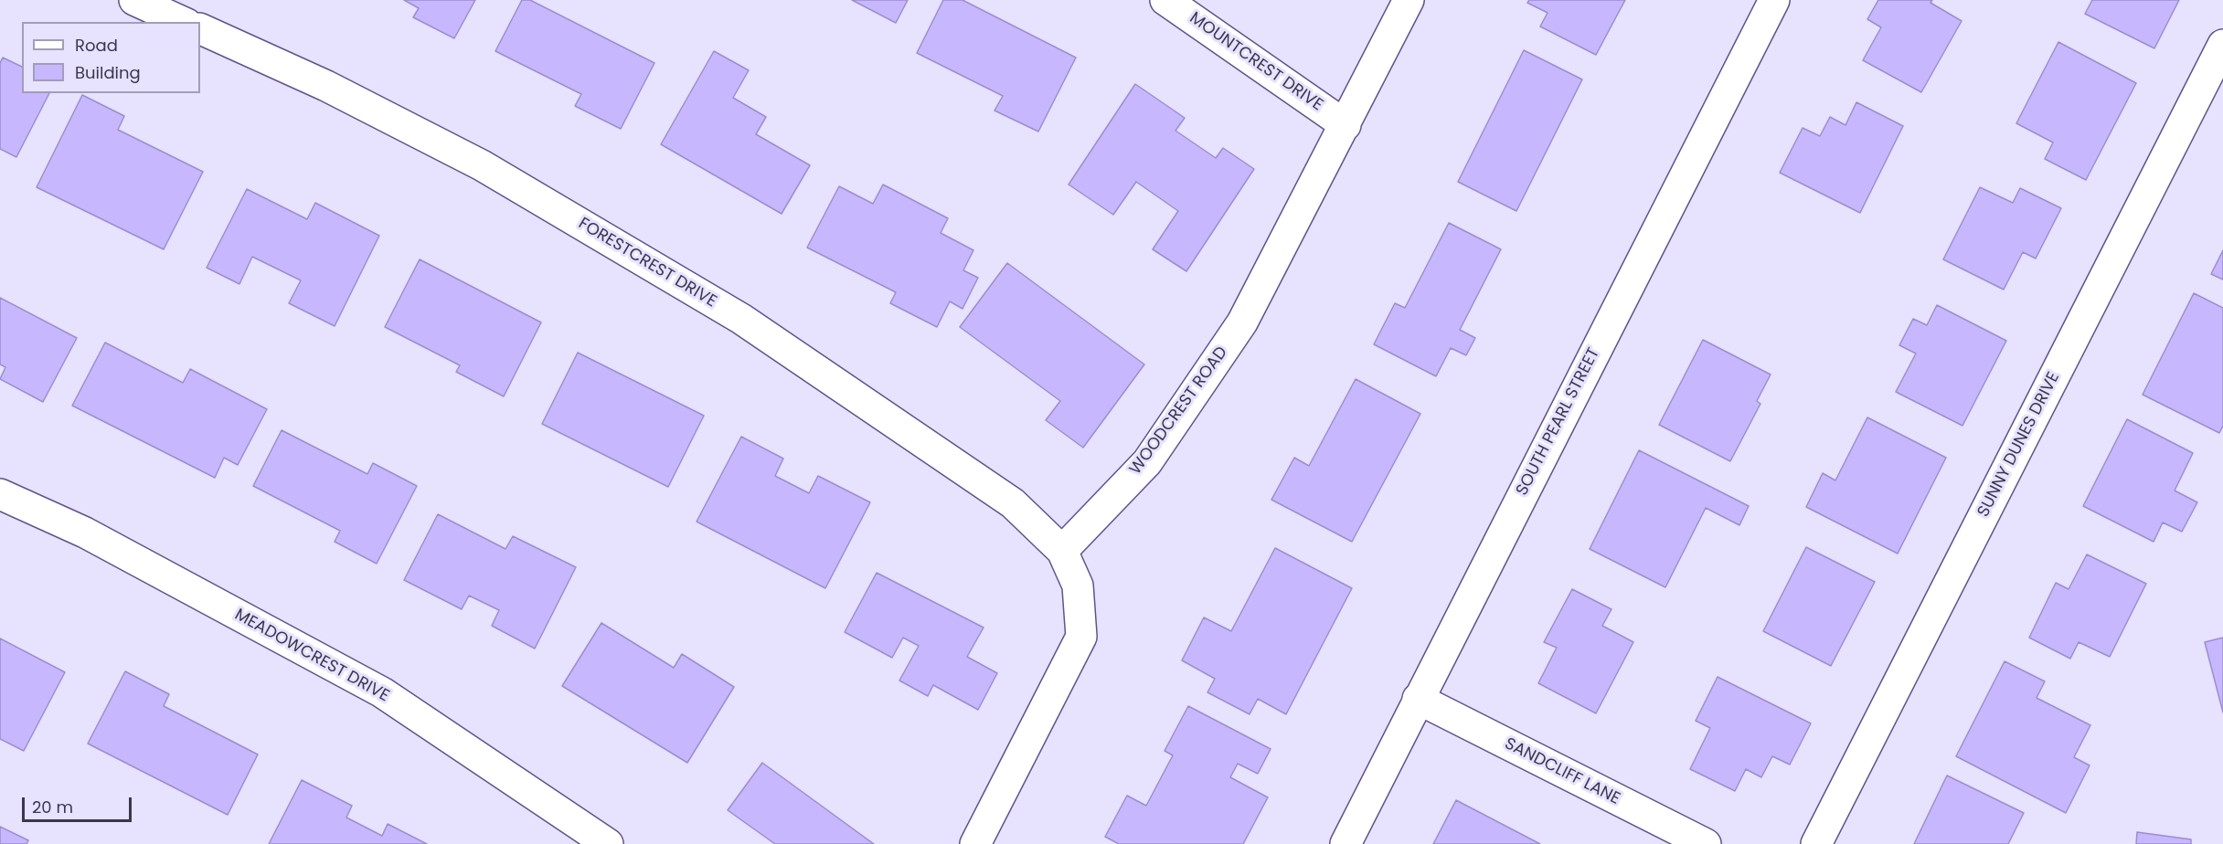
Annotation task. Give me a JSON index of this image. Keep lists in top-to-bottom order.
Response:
{
  "streets": {
    "street": [
      "MOUNTCREST DRIVE",
      "FORESTCREST DRIVE",
      "WOODCREST ROAD",
      "SOUTH PEARL STREET",
      "SUNNY DUNES DRIVE",
      "MEADOWCREST DRIVE",
      "SANDCLIFF LANE"
    ]
  },
  "crossings": [
    ["MOUNTCREST DRIVE", "WOODCREST ROAD"],
    ["FORESTCREST DRIVE", "WOODCREST ROAD"],
    ["SOUTH PEARL STREET", "SANDCLIFF LANE"]
  ],
  "legend": ["Road", "Building"],
  "scale_bar": "20 m"
}
